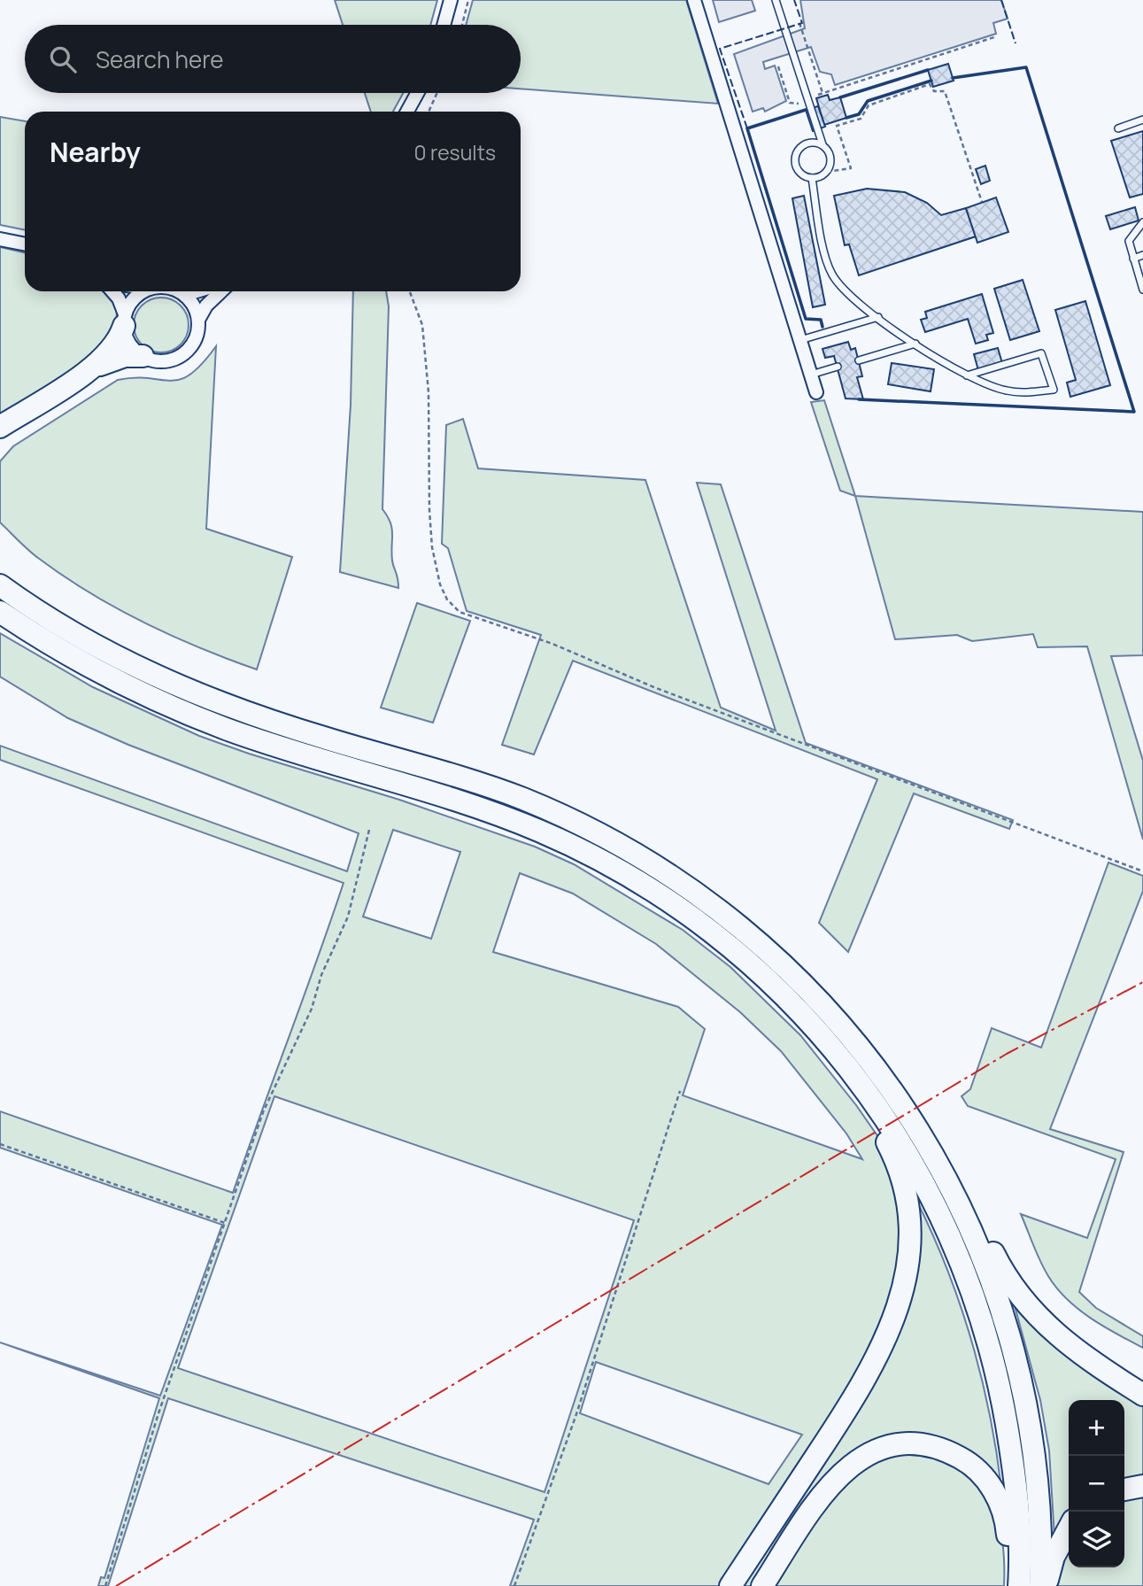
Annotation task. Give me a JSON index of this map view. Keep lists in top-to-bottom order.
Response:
{
  "page": {
    "search": "Search here",
    "heading": ["Nearby", "0 results"],
    "map_buttons": ["+", "−"]
  }
}
